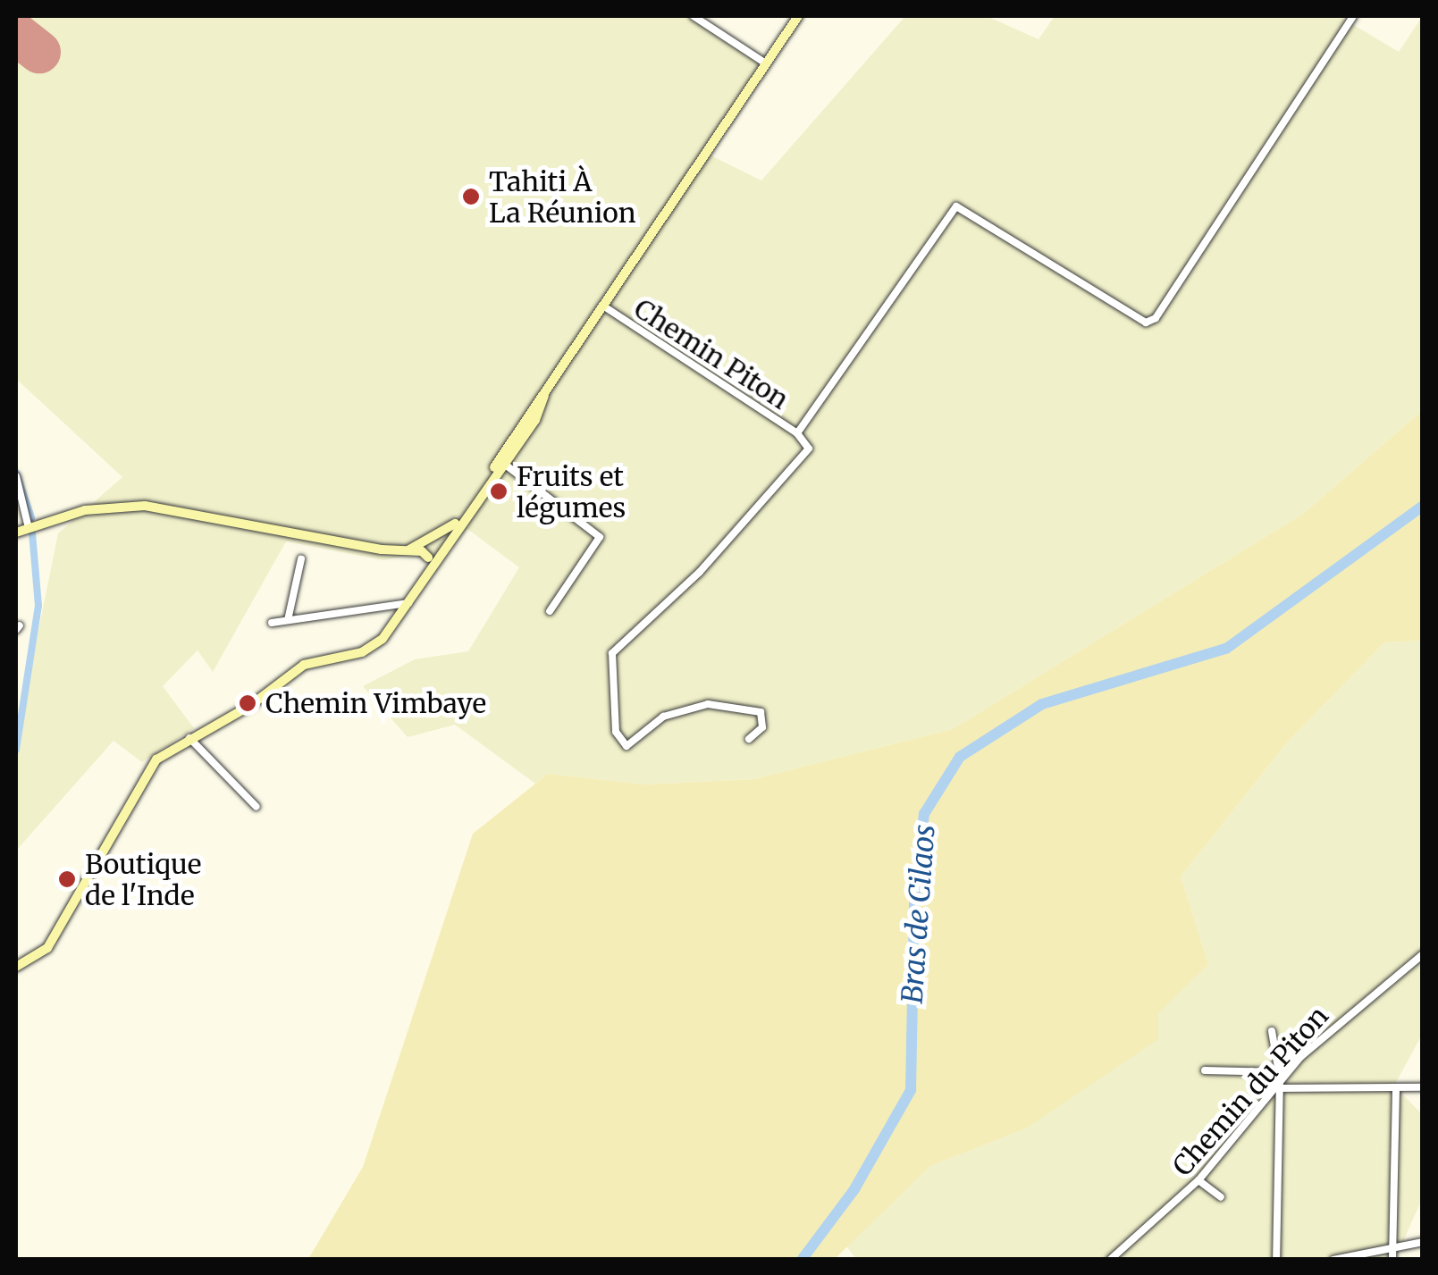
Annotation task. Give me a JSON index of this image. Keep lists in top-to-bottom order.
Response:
{
  "streets": {
    "street": ["Chemin Piton", "Chemin du Piton"]
  },
  "water": ["Bras de Cilaos"],
  "places": [
    "Tahiti À La Réunion",
    "Fruits et légumes",
    "Chemin Vimbaye",
    "Boutique de l'Inde"
  ]
}
